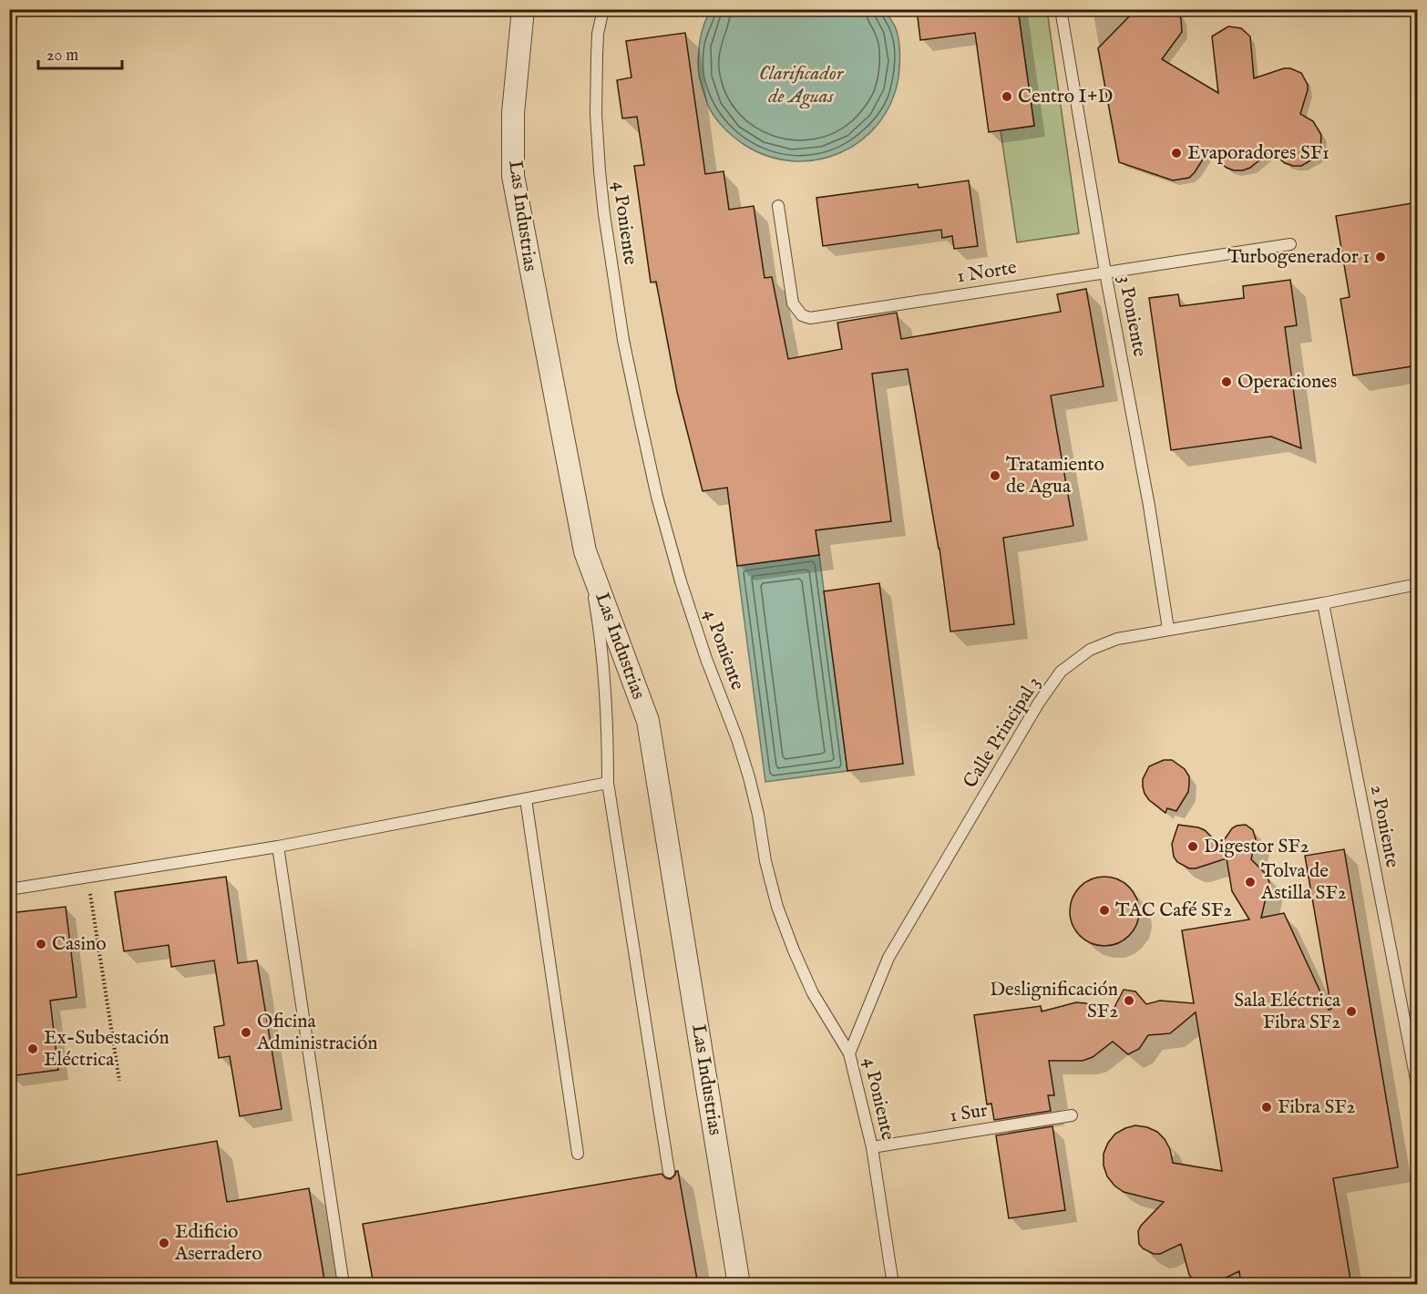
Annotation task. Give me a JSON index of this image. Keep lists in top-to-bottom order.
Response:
{
  "streets": {
    "street": ["Las Industrias"],
    "lane": [
      "4 Poniente",
      "1 Norte",
      "3 Poniente",
      "Calle Principal 3",
      "2 Poniente",
      "1 Sur"
    ]
  },
  "crossings": [
    ["4 Poniente", "Calle Principal 3"],
    ["4 Poniente", "1 Sur"],
    ["1 Norte", "3 Poniente"],
    ["3 Poniente", "Calle Principal 3"],
    ["Calle Principal 3", "2 Poniente"]
  ],
  "water": ["Clarificador de Aguas"],
  "places": [
    "Centro I+D",
    "Evaporadores SF1",
    "Turbogenerador 1",
    "Operaciones",
    "Tratamiento de Agua",
    "Digestor SF2",
    "Tolva de Astilla SF2",
    "TAC Café SF2",
    "Casino",
    "Deslignificación SF2",
    "Sala Eléctrica Fibra SF2",
    "Oficina Administración",
    "Ex-Subestación Eléctrica",
    "Fibra SF2",
    "Edificio Aserradero"
  ],
  "scale_bar": "20 m"
}
